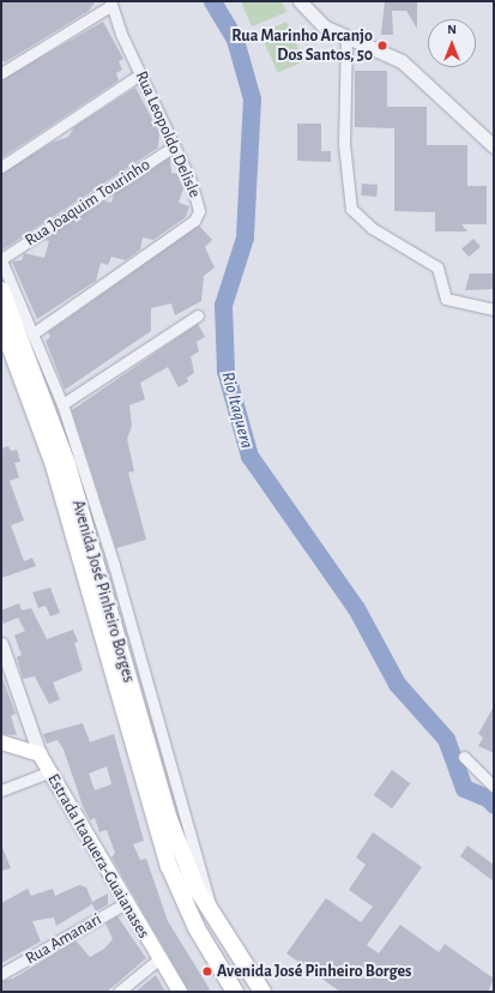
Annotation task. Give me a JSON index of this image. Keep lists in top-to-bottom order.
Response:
{
  "streets": {
    "main road": ["Avenida José Pinheiro Borges", "Estrada Itaquera-Guaianases"],
    "street": ["Rua Leopoldo Delisle", "Rua Joaquim Tourinho", "Rua Amanari"]
  },
  "crossings": [
    ["Rua Leopoldo Delisle", "Rua Joaquim Tourinho"],
    ["Estrada Itaquera-Guaianases", "Rua Amanari"]
  ],
  "water": ["Rio Itaquera"],
  "places": ["Rua Marinho Arcanjo Dos Santos, 50", "Avenida José Pinheiro Borges"],
  "north": "top"
}
